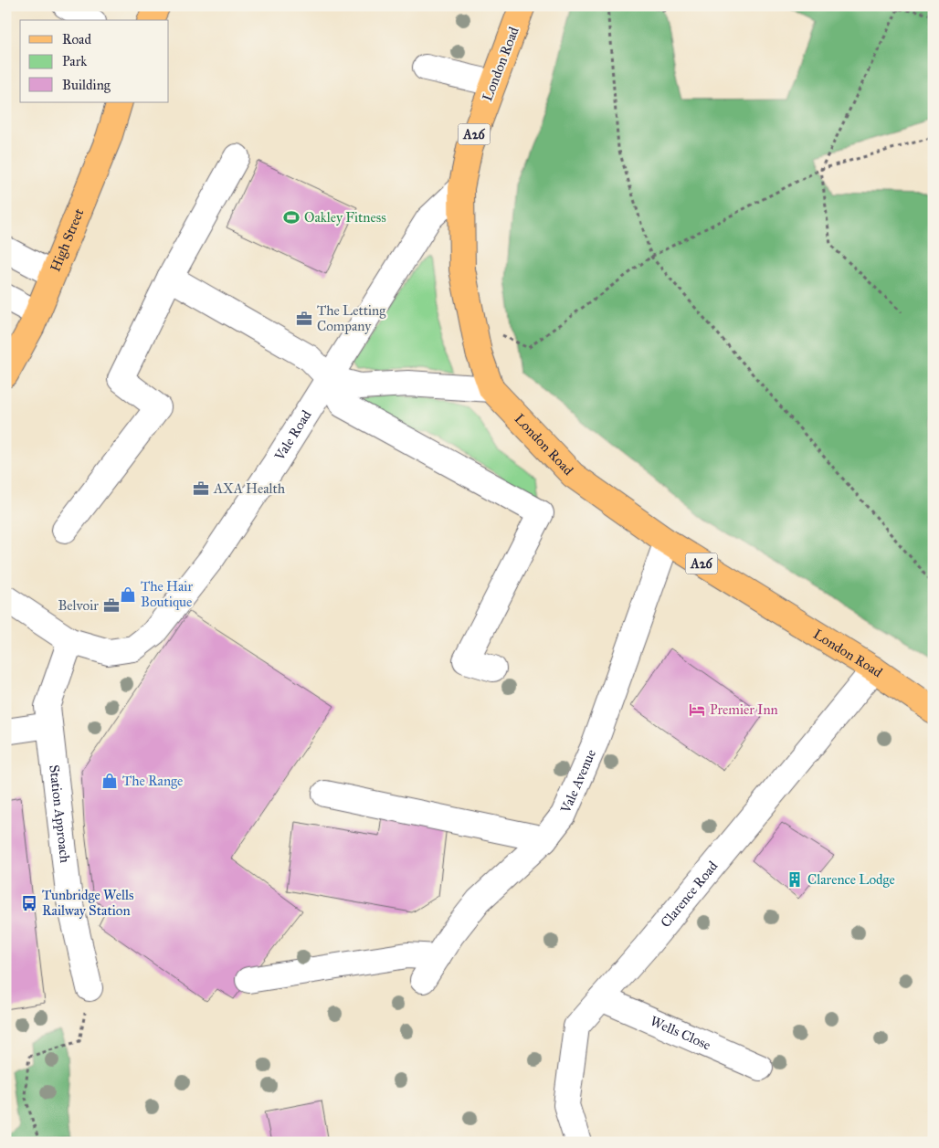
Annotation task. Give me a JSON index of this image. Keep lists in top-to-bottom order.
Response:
{
  "streets": {
    "main road": ["London Road", "A26", "High Street"],
    "street": [
      "Vale Road",
      "Vale Avenue",
      "Station Approach",
      "Clarence Road",
      "Wells Close"
    ]
  },
  "crossings": [
    ["London Road", "Vale Road"],
    ["London Road", "Vale Avenue"],
    ["London Road", "Clarence Road"],
    ["Vale Road", "Station Approach"],
    ["Clarence Road", "Wells Close"]
  ],
  "places": {
    "sports": ["Oakley Fitness"],
    "office": ["The Letting Company", "AXA Health", "Belvoir"],
    "shop": ["The Hair Boutique", "The Range"],
    "hotel": ["Premier Inn"],
    "building": ["Clarence Lodge"],
    "bus stop": ["Tunbridge Wells Railway Station"]
  },
  "legend": ["Road", "Park", "Building"]
}
